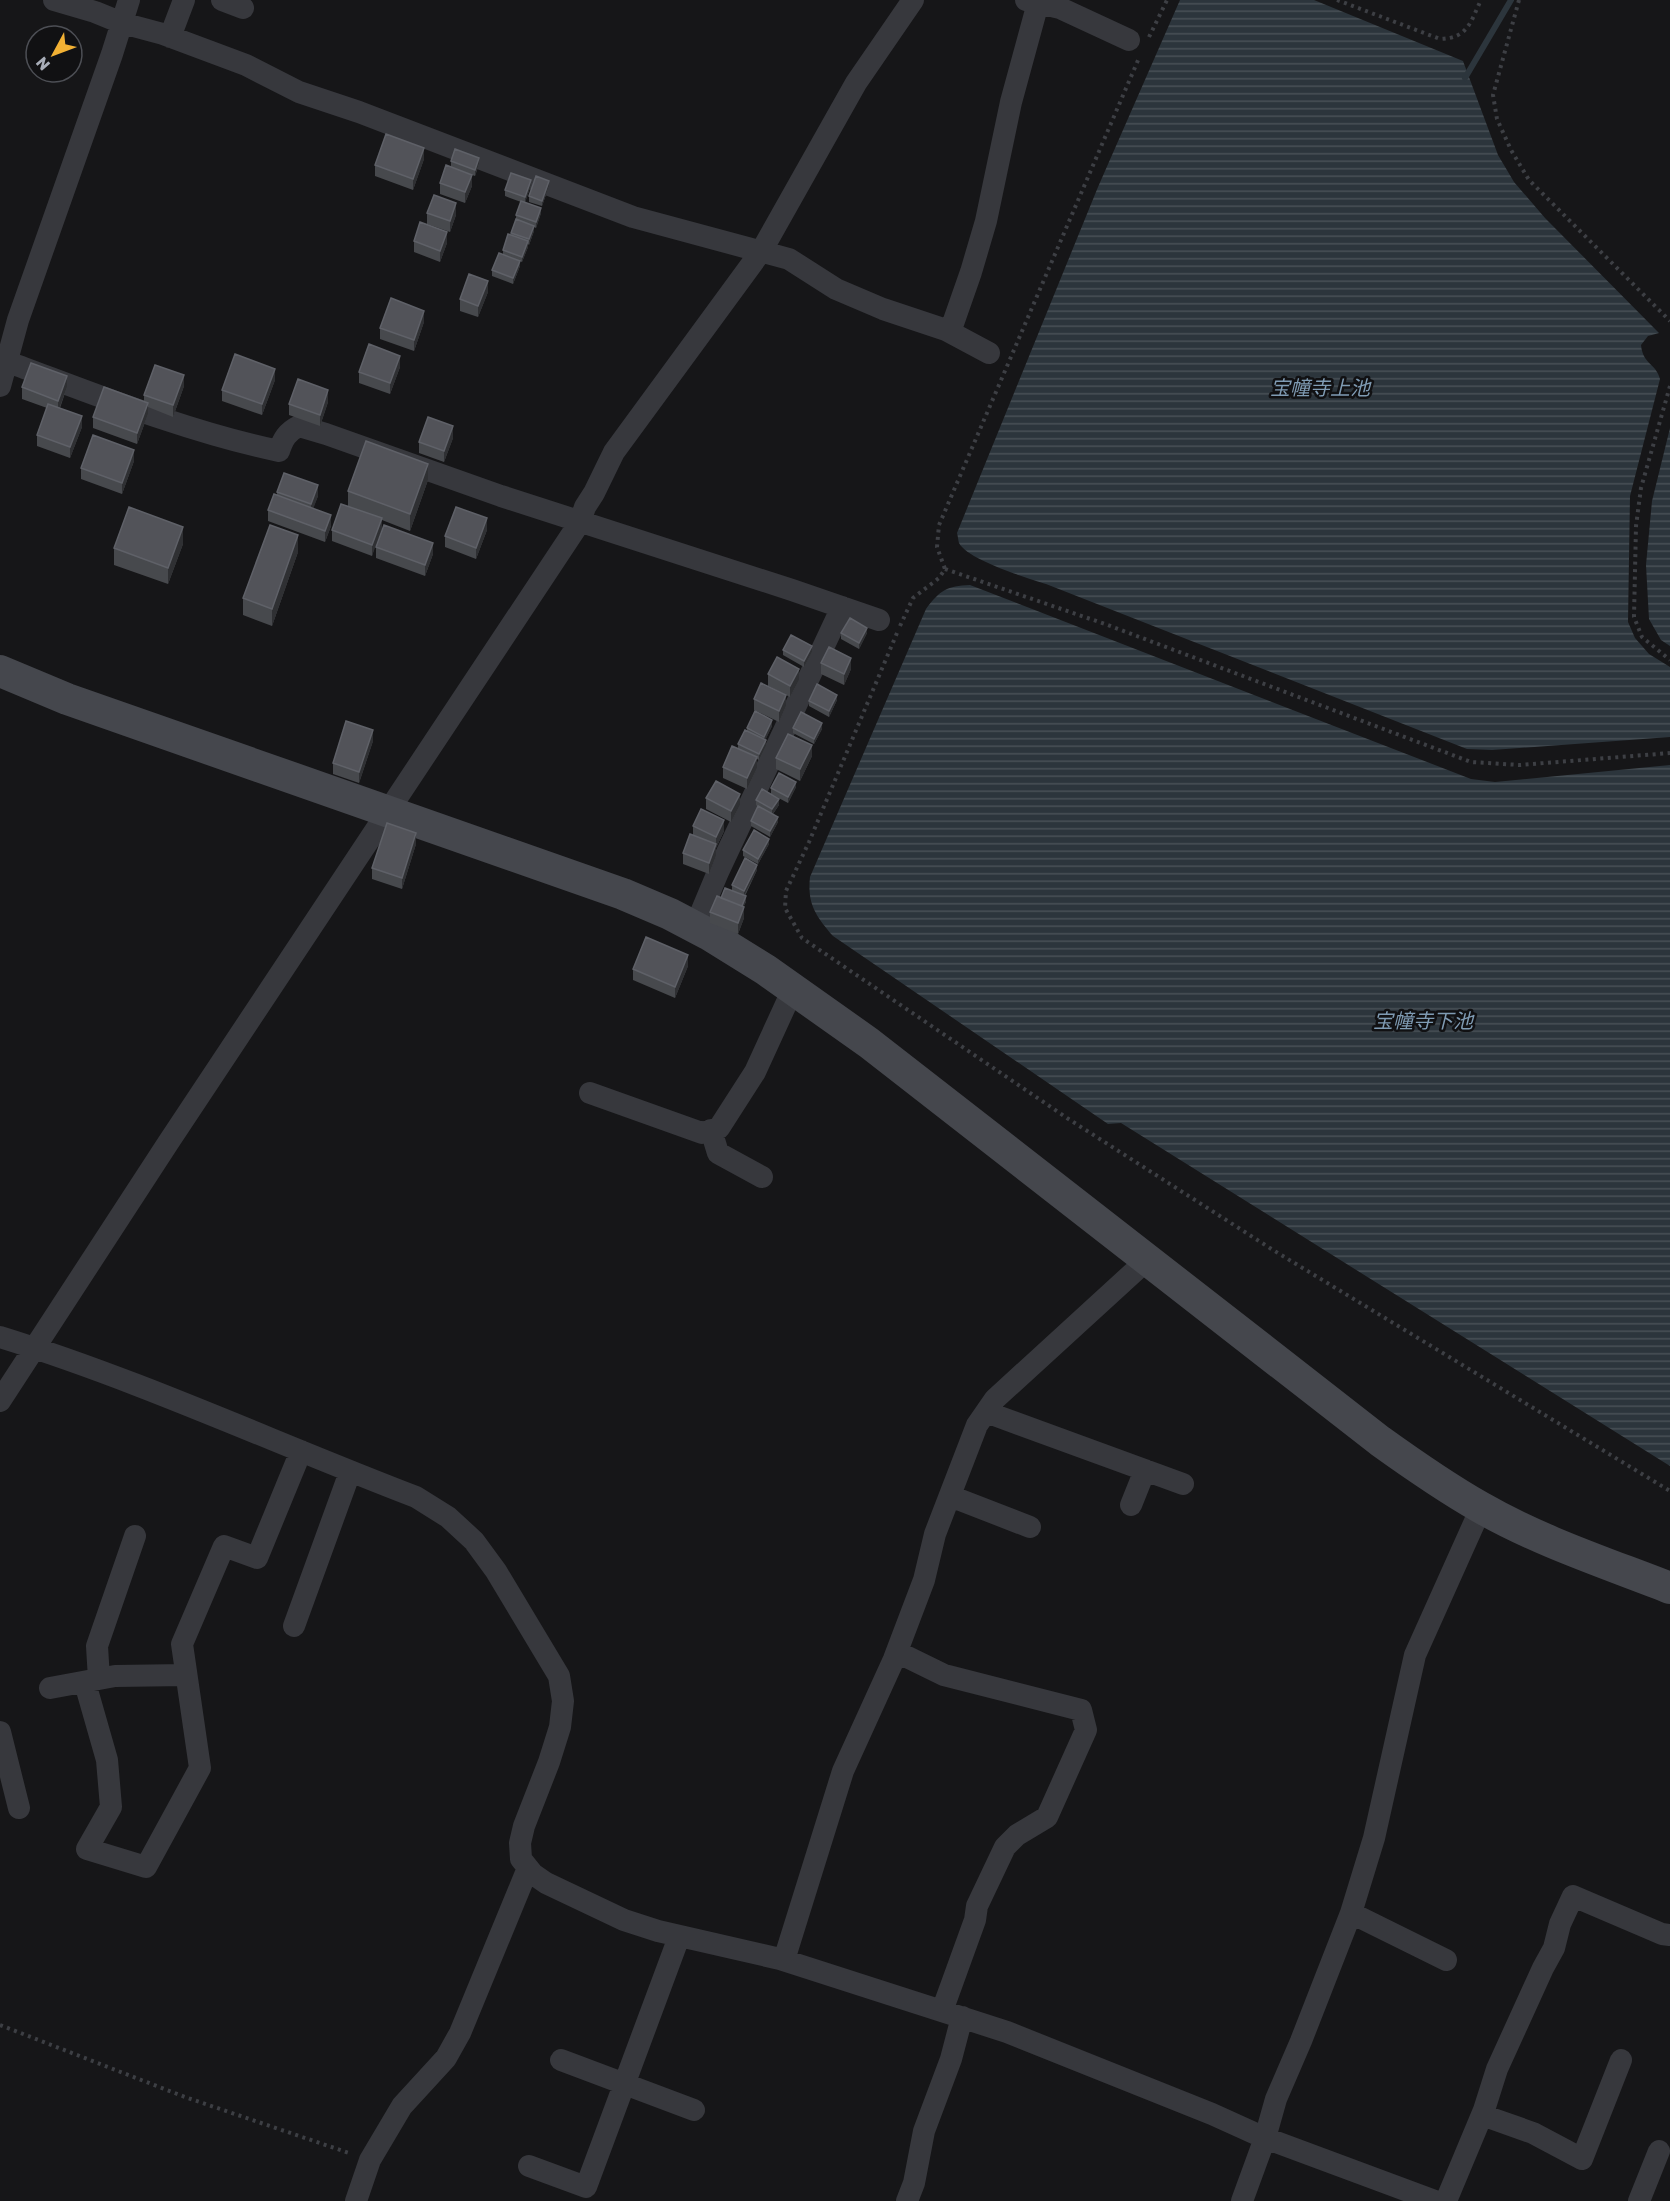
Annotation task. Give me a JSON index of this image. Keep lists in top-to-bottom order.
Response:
{
  "water": ["宝幢寺上池", "宝幢寺下池"],
  "north": "bottom left"
}
